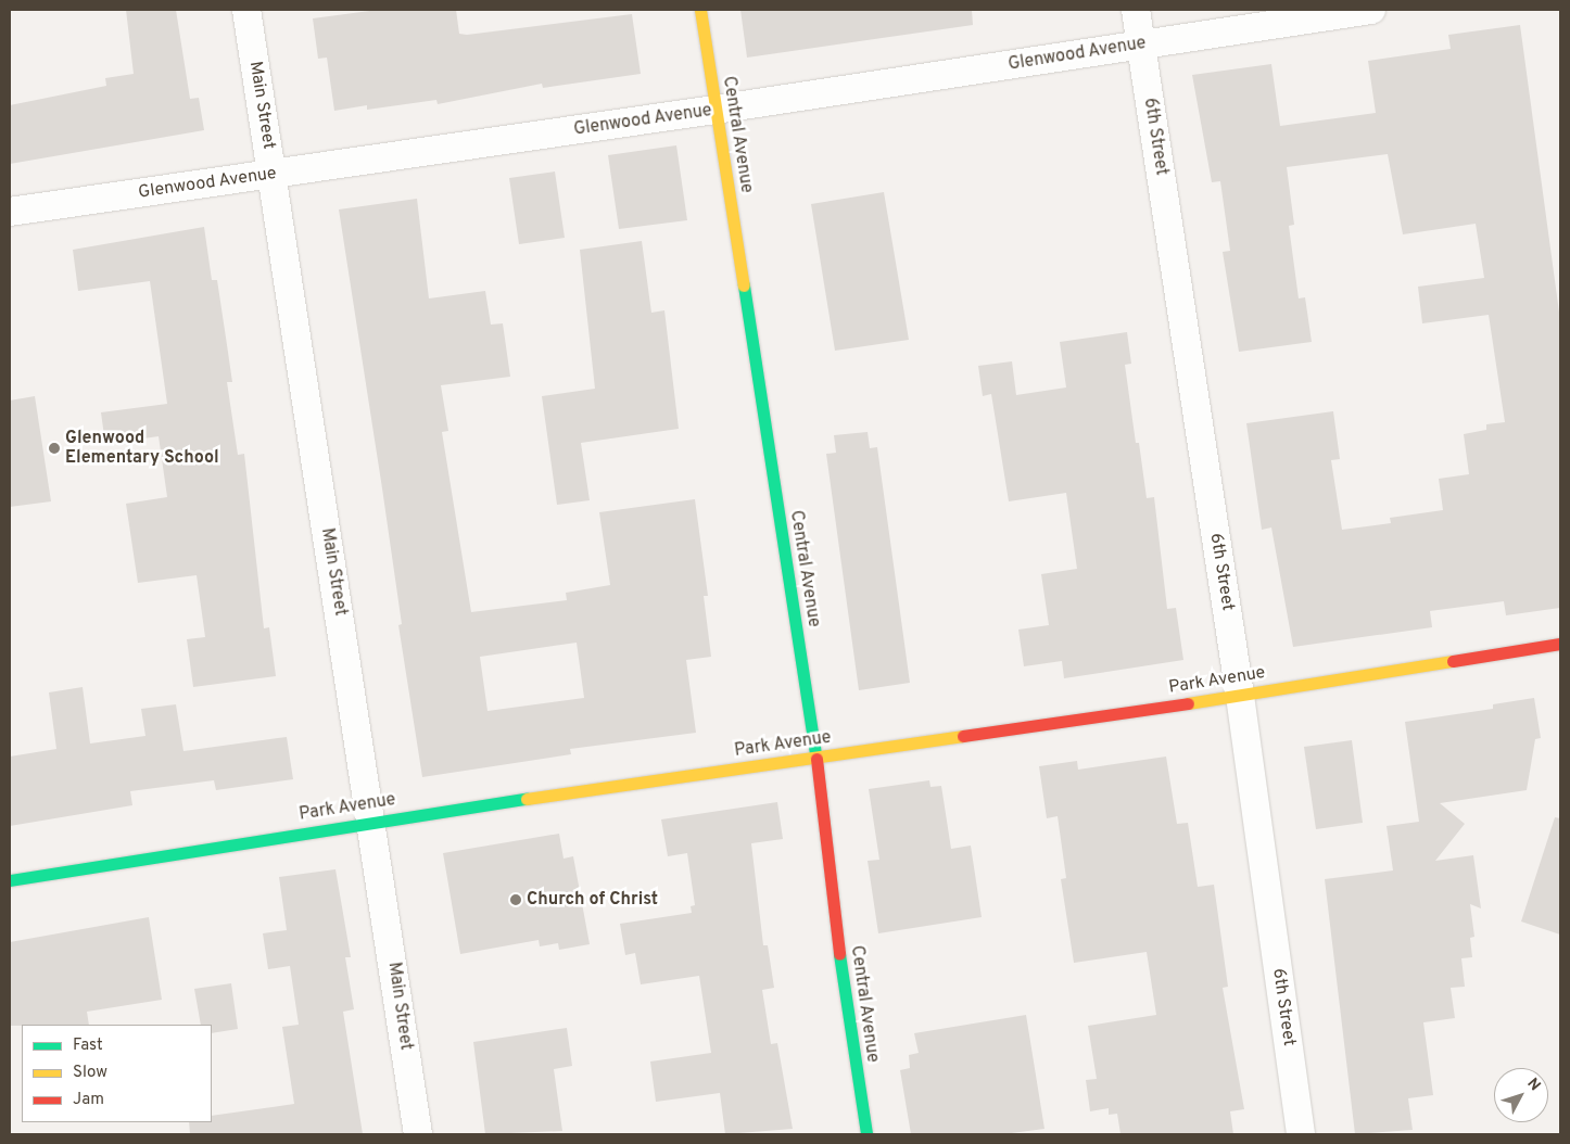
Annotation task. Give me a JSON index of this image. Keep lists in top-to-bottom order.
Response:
{
  "streets": {
    "street": [
      "Glenwood Avenue",
      "Main Street",
      "Central Avenue",
      "6th Street",
      "Park Avenue"
    ]
  },
  "crossings": [
    ["Glenwood Avenue", "Main Street"],
    ["Glenwood Avenue", "Central Avenue"],
    ["Glenwood Avenue", "6th Street"],
    ["Main Street", "Park Avenue"],
    ["Central Avenue", "Park Avenue"],
    ["6th Street", "Park Avenue"]
  ],
  "places": ["Glenwood Elementary School", "Church of Christ"],
  "legend": ["Fast", "Slow", "Jam"],
  "north": "top right"
}
